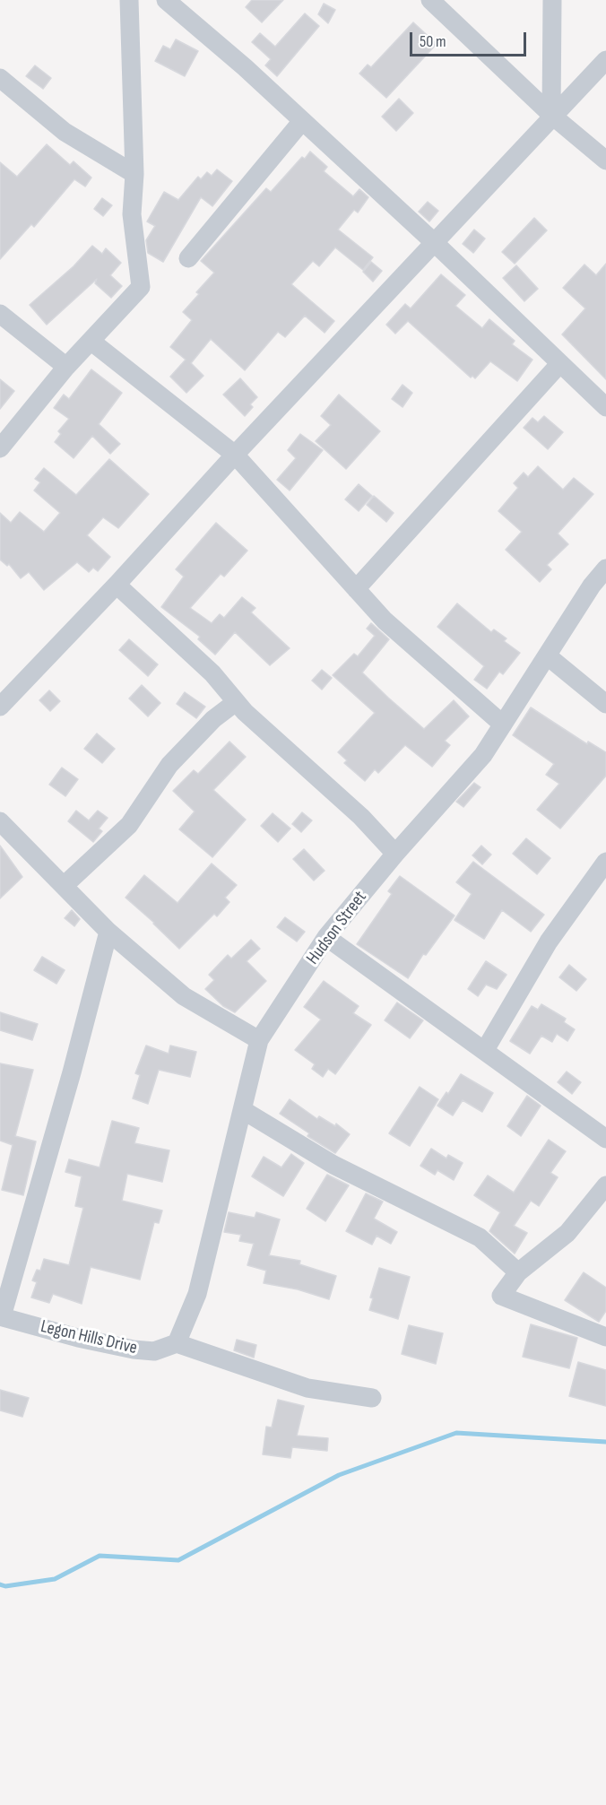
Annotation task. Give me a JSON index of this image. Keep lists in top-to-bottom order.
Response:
{
  "streets": {
    "street": ["Hudson Street", "Legon Hills Drive"]
  },
  "crossings": [
    ["Hudson Street", "Legon Hills Drive"]
  ],
  "scale_bar": "50 m"
}
